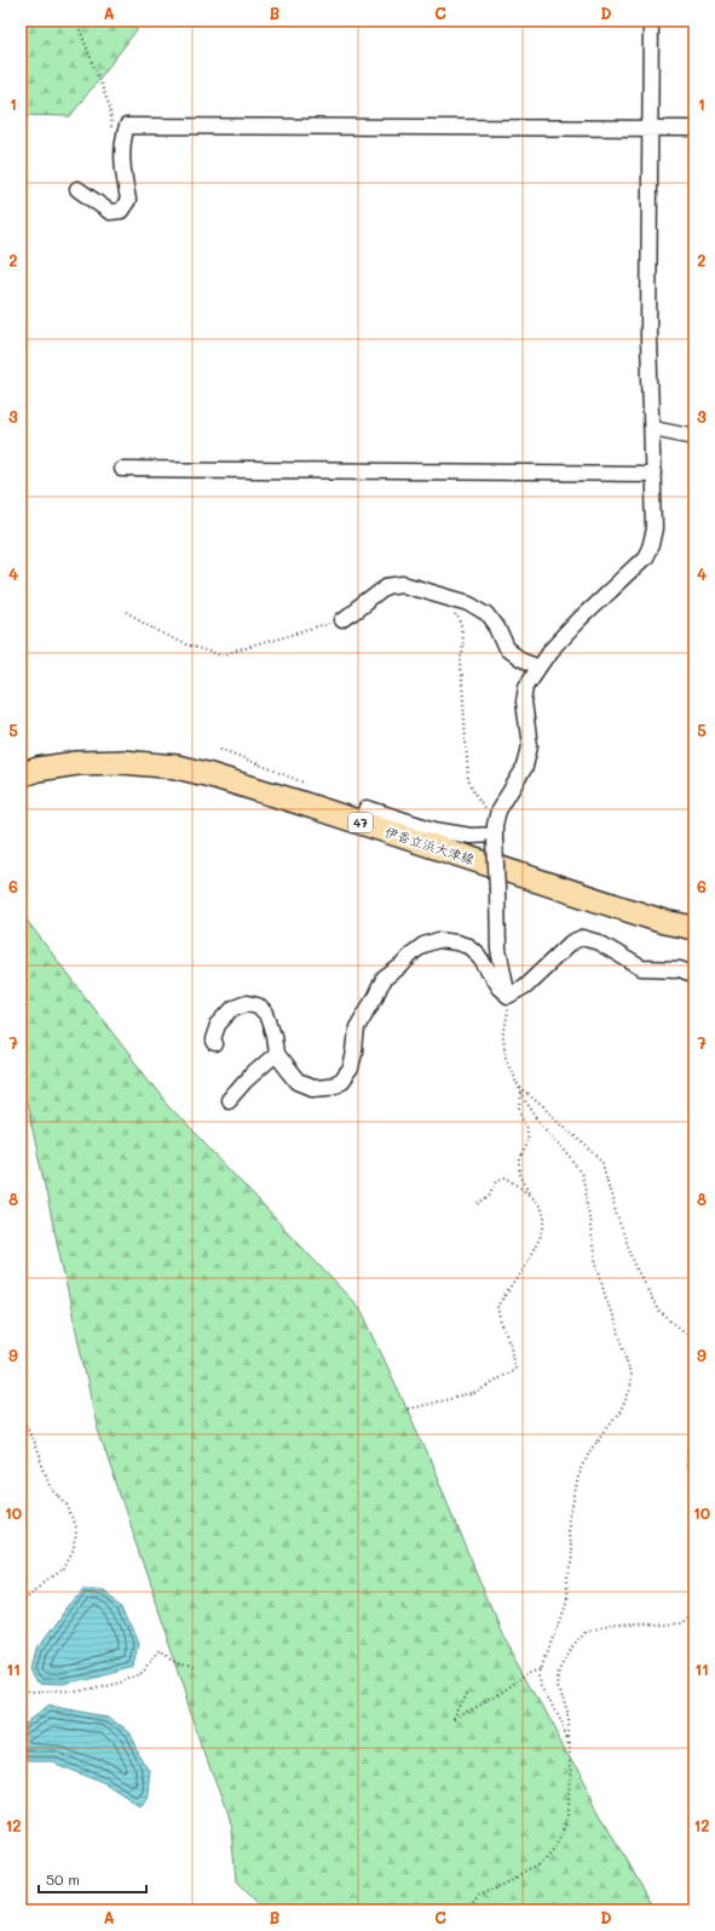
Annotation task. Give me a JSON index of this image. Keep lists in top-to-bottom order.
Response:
{
  "streets": {
    "main road": ["47", "伊香立浜大津線"]
  },
  "scale_bar": "50 m",
  "grid": {
    "columns": [
      "A",
      "B",
      "C",
      "D"
    ],
    "rows": [
      "1",
      "2",
      "3",
      "4",
      "5",
      "6",
      "7",
      "8",
      "9",
      "10",
      "11",
      "12"
    ]
  }
}
